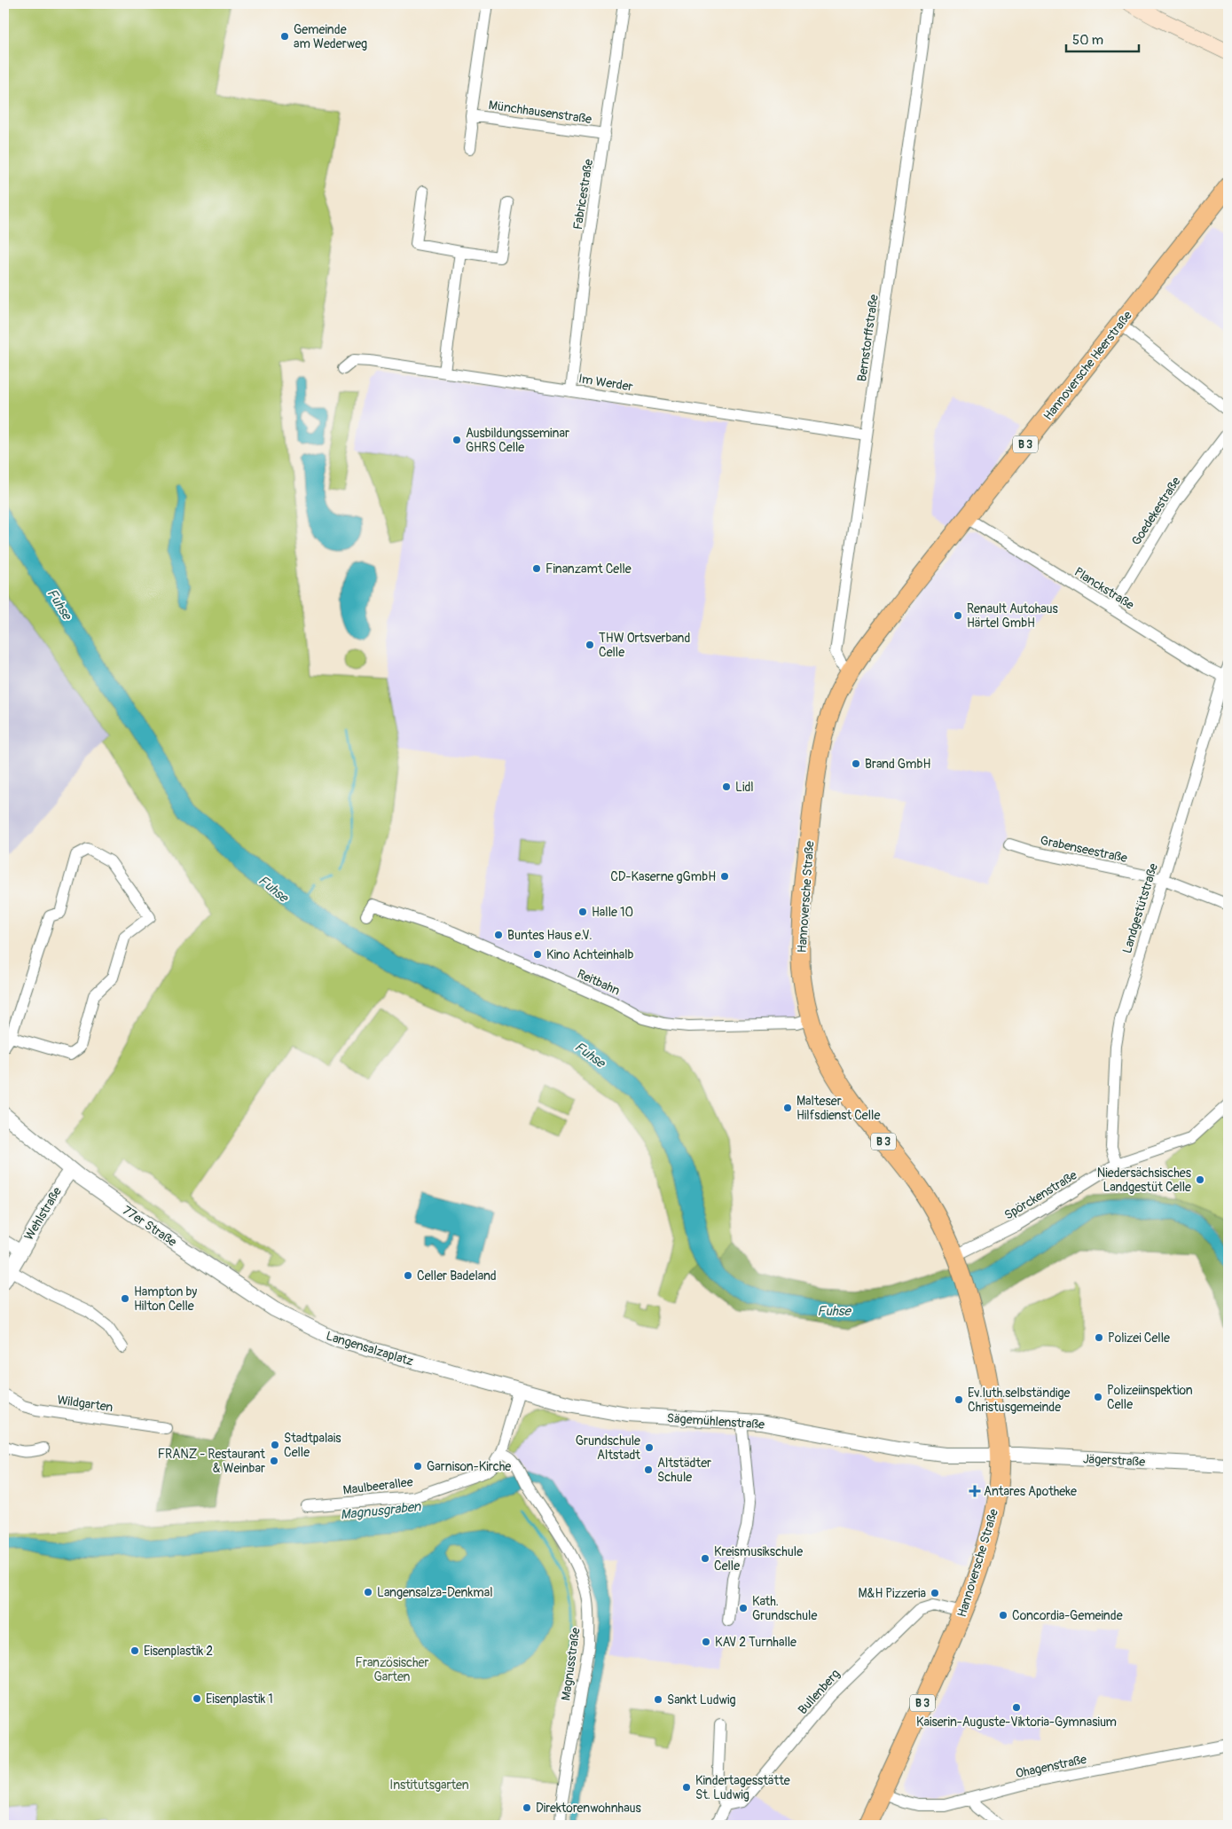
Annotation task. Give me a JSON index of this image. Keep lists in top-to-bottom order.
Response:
{
  "streets": {
    "main road": ["Hannoversche Heerstraße", "B 3", "Hannoversche Straße"],
    "street": [
      "Münchhausenstraße",
      "Fabricestraße",
      "Bernstorffstraße",
      "Im Werder",
      "Goedekestraße",
      "Planckstraße",
      "Grabenseestraße",
      "Landgestütstraße",
      "Reitbahn",
      "Spörckenstraße",
      "Wehlstraße",
      "77er Straße",
      "Langensalzaplatz",
      "Wildgarten",
      "Sägemühlenstraße",
      "Jägerstraße",
      "Maulbeerallee",
      "Magnusstraße",
      "Bullenberg",
      "Ohagenstraße"
    ]
  },
  "crossings": [
    ["Münchhausenstraße", "Fabricestraße"],
    ["Fabricestraße", "Im Werder"],
    ["Bernstorffstraße", "Hannoversche Heerstraße"],
    ["Bernstorffstraße", "Im Werder"],
    ["Bernstorffstraße", "Hannoversche Straße"],
    ["Hannoversche Heerstraße", "Planckstraße"],
    ["Hannoversche Heerstraße", "Hannoversche Straße"],
    ["Goedekestraße", "Planckstraße"],
    ["Planckstraße", "Landgestütstraße"],
    ["Grabenseestraße", "Landgestütstraße"],
    ["Hannoversche Straße", "Reitbahn"],
    ["Hannoversche Straße", "Spörckenstraße"],
    ["Hannoversche Straße", "Sägemühlenstraße"],
    ["Hannoversche Straße", "Jägerstraße"],
    ["Hannoversche Straße", "Bullenberg"],
    ["Hannoversche Straße", "Ohagenstraße"],
    ["Landgestütstraße", "Spörckenstraße"],
    ["Wehlstraße", "77er Straße"],
    ["77er Straße", "Langensalzaplatz"],
    ["Langensalzaplatz", "Sägemühlenstraße"],
    ["Sägemühlenstraße", "Jägerstraße"],
    ["Maulbeerallee", "Magnusstraße"]
  ],
  "water": ["Fuhse", "Magnusgraben"],
  "parks": ["Französischer Garten", "Institutsgarten"],
  "places": {
    "other": [
      "Gemeinde am Wederweg",
      "Ausbildungsseminar GHRS Celle",
      "Finanzamt Celle",
      "Renault Autohaus Härtel GmbH",
      "THW Ortsverband Celle",
      "Brand GmbH",
      "Lidl",
      "CD-Kaserne gGmbH",
      "Halle 10",
      "Buntes Haus e.V.",
      "Kino Achteinhalb",
      "Malteser Hilfsdienst Celle",
      "Niedersächsisches Landgestüt Celle",
      "Celler Badeland",
      "Hampton by Hilton Celle",
      "Polizei Celle",
      "Polizeiinspektion Celle",
      "Ev.luth.selbständige Christusgemeinde",
      "Stadtpalais Celle",
      "Grundschule Altstadt",
      "FRANZ - Restaurant & Weinbar",
      "Garnison-Kirche",
      "Altstädter Schule",
      "Kreismusikschule Celle",
      "Langensalza-Denkmal",
      "M&H Pizzeria",
      "Kath. Grundschule",
      "Concordia-Gemeinde",
      "KAV 2 Turnhalle",
      "Eisenplastik 2",
      "Eisenplastik 1",
      "Sankt Ludwig",
      "Kaiserin-Auguste-Viktoria-Gymnasium",
      "Kindertagesstätte St. Ludwig",
      "Direktorenwohnhaus"
    ],
    "health": ["Antares Apotheke"]
  },
  "scale_bar": "50 m"
}
